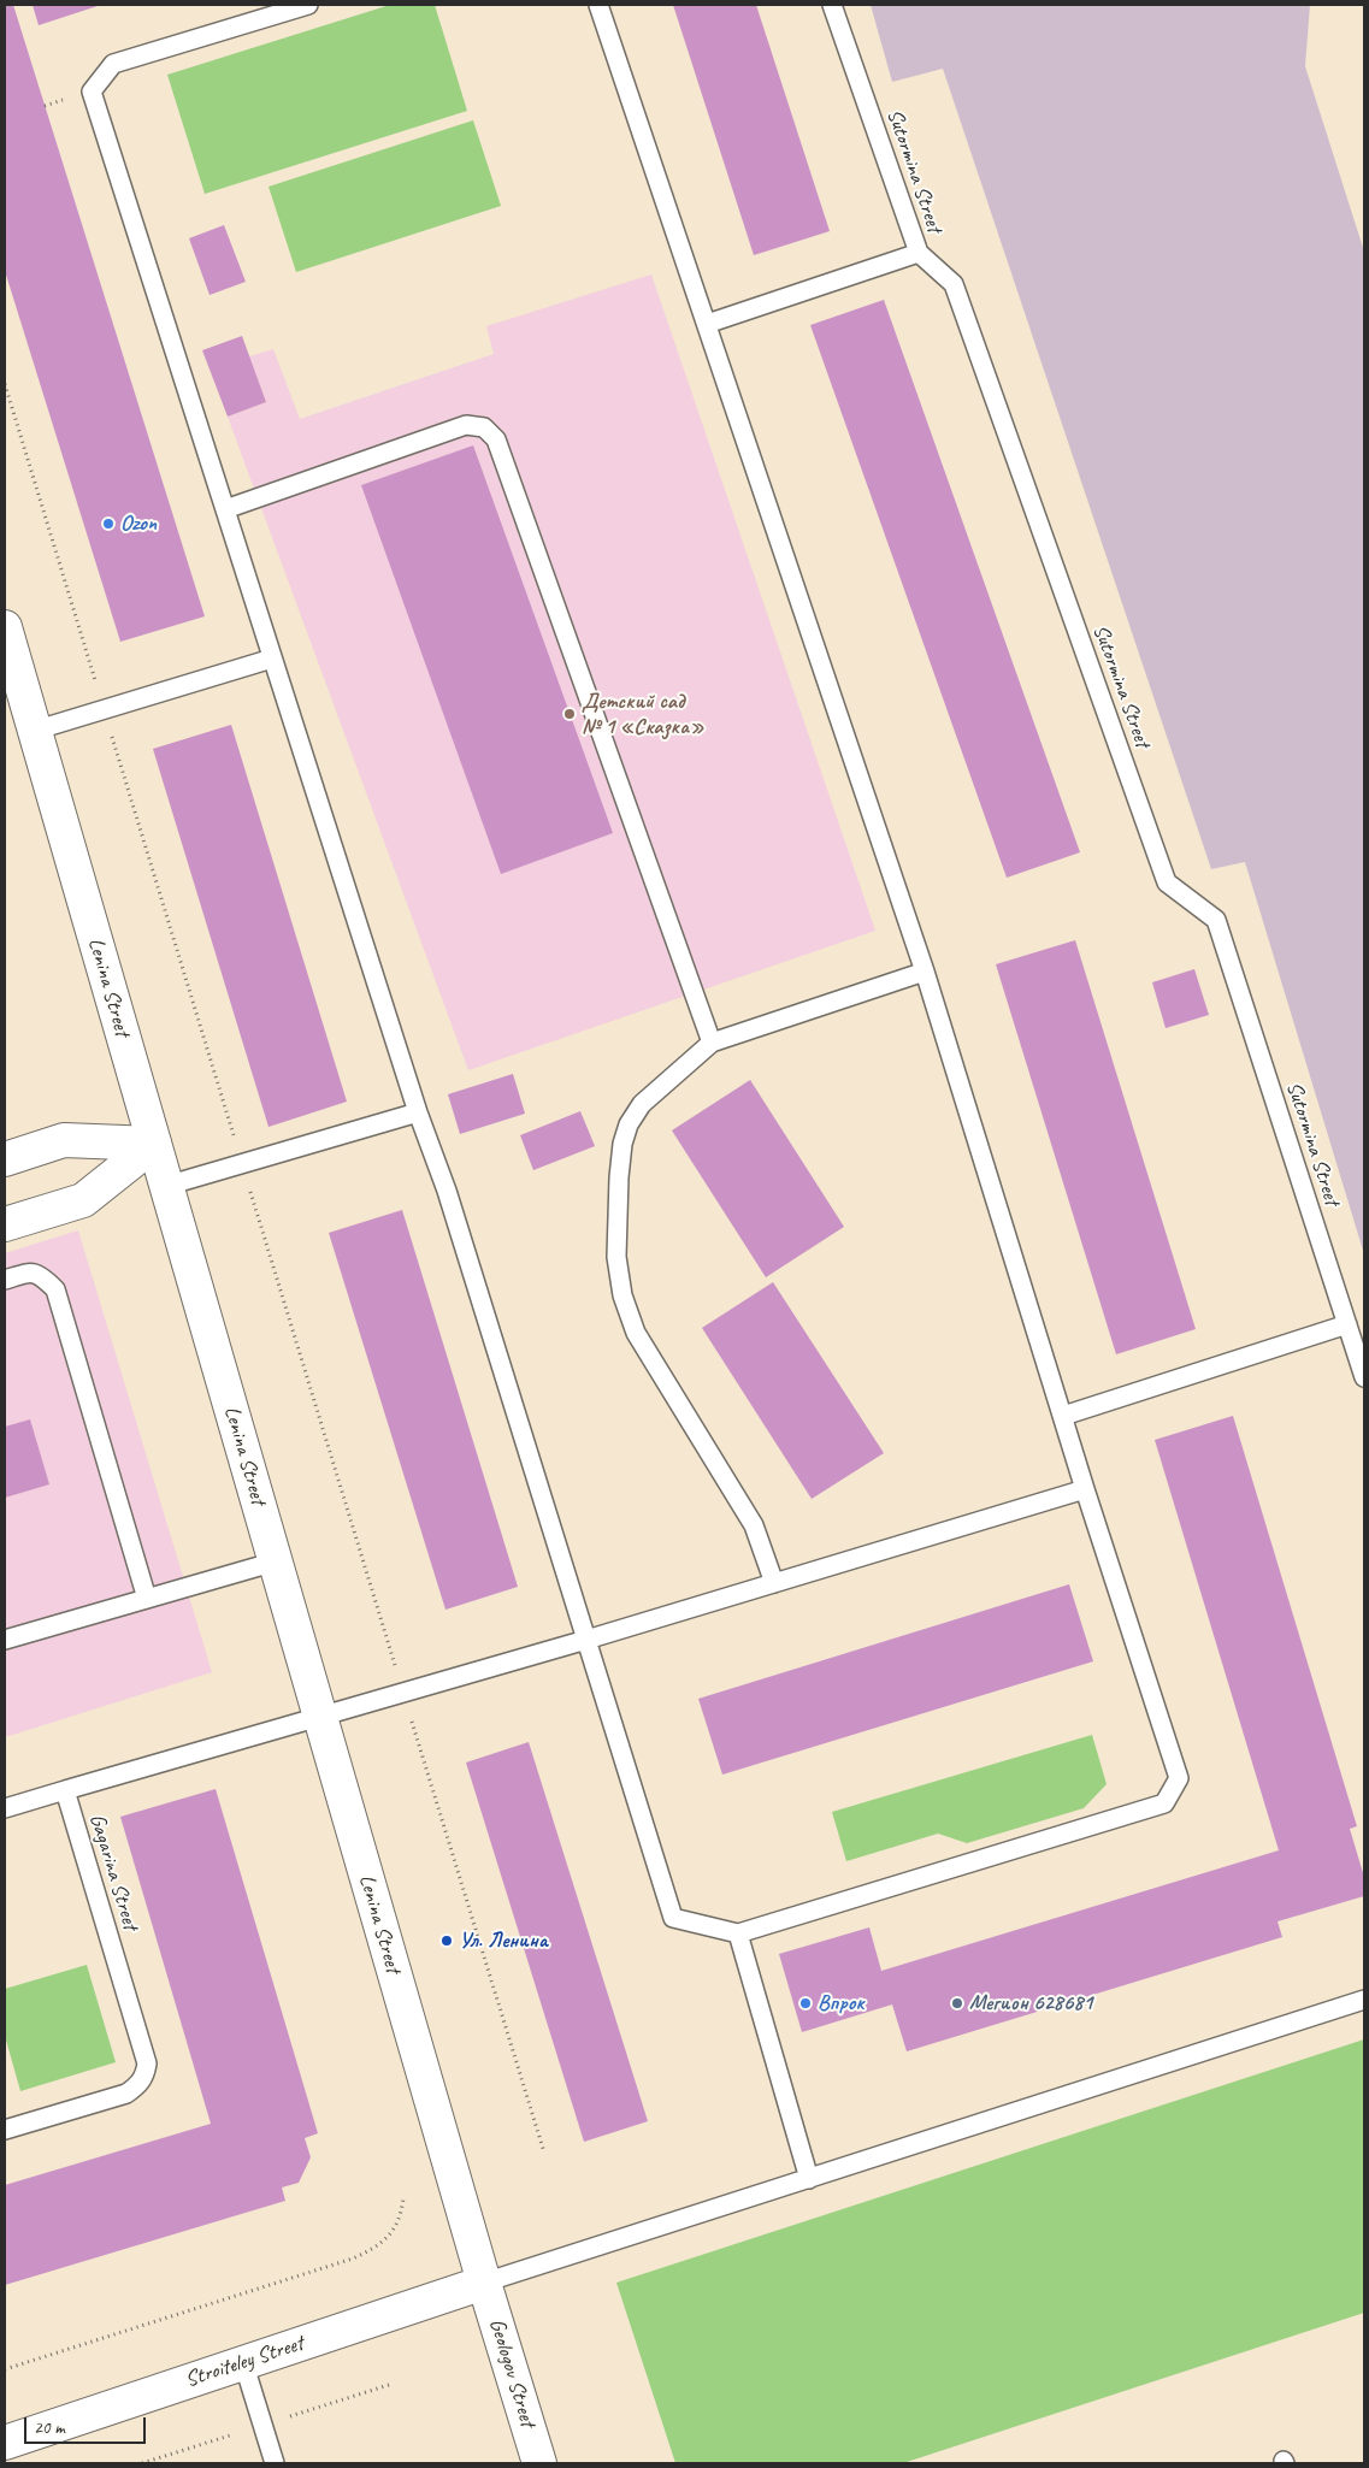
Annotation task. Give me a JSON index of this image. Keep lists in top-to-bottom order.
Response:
{
  "streets": {
    "main road": ["Lenina Street", "Stroiteley Street", "Geologov Street"],
    "lane": ["Sutormina Street", "Gagarina Street"]
  },
  "crossings": [
    ["Lenina Street", "Stroiteley Street"],
    ["Lenina Street", "Geologov Street"],
    ["Stroiteley Street", "Geologov Street"]
  ],
  "places": [
    "Ozon",
    "Детский сад № 1 «Сказка»",
    "Ул. Ленина",
    "Впрок",
    "Мегион 628681"
  ],
  "scale_bar": "20 m"
}
